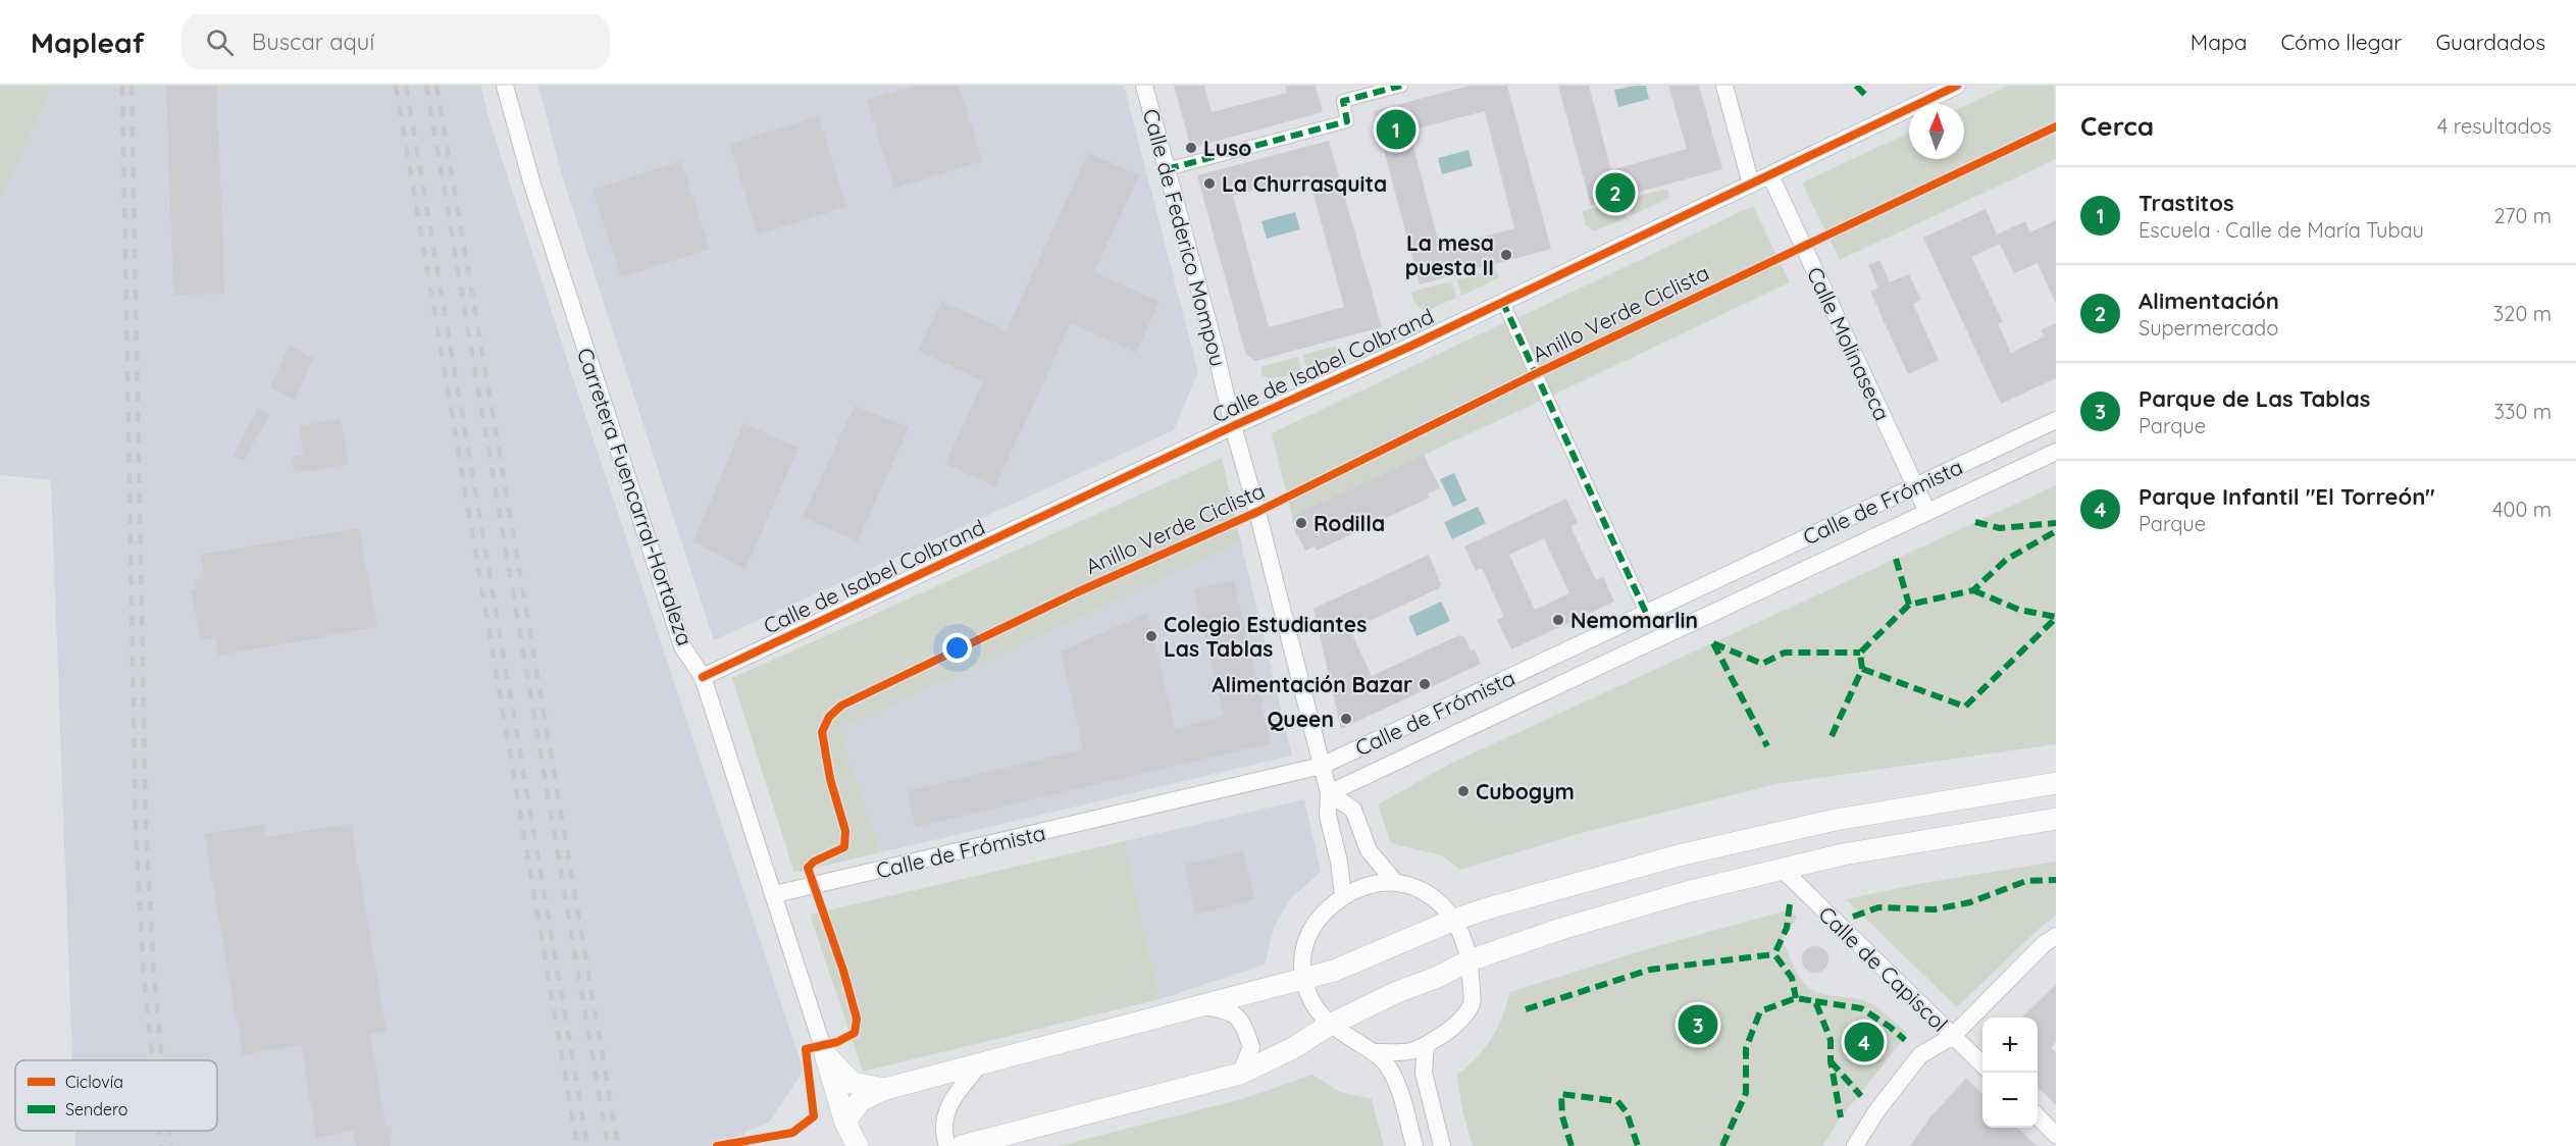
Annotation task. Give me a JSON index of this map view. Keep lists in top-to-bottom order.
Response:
{
  "streets": {
    "street": [
      "Calle de Federico Mompou",
      "Calle Molinaseca",
      "Calle de Isabel Colbrand",
      "Carretera Fuencarral-Hortaleza",
      "Calle de Frómista",
      "Calle de Capiscol"
    ],
    "cycle path": ["Anillo Verde Ciclista"]
  },
  "crossings": [
    ["Calle de Federico Mompou", "Calle de Isabel Colbrand"],
    ["Calle de Federico Mompou", "Calle de Frómista"],
    ["Calle Molinaseca", "Calle de Isabel Colbrand"],
    ["Calle Molinaseca", "Calle de Frómista"],
    ["Calle de Isabel Colbrand", "Carretera Fuencarral-Hortaleza"],
    ["Carretera Fuencarral-Hortaleza", "Calle de Frómista"]
  ],
  "places": [
    "Luso",
    "La Churrasquita",
    "La mesa puesta II",
    "Rodilla",
    "Nemomarlin",
    "Colegio Estudiantes Las Tablas",
    "Alimentación Bazar",
    "Queen",
    "Cubogym"
  ],
  "legend": ["Ciclovía", "Sendero"],
  "north": "top",
  "page": {
    "header": "Mapleaf",
    "search": "Buscar aquí",
    "nav": ["Mapa", "Cómo llegar", "Guardados"],
    "heading": ["Cerca", "4 resultados"],
    "pins": [
      "1",
      "2",
      "3",
      "4"
    ],
    "list": [
      {
        "mark": "1",
        "name": "Trastitos",
        "note": "Escuela · Calle de María Tubau",
        "value": "270 m"
      },
      {
        "mark": "2",
        "name": "Alimentación",
        "note": "Supermercado",
        "value": "320 m"
      },
      {
        "mark": "3",
        "name": "Parque de Las Tablas",
        "note": "Parque",
        "value": "330 m"
      },
      {
        "mark": "4",
        "name": "Parque Infantil \"El Torreón\"",
        "note": "Parque",
        "value": "400 m"
      }
    ],
    "map_buttons": ["+", "−"]
  }
}
